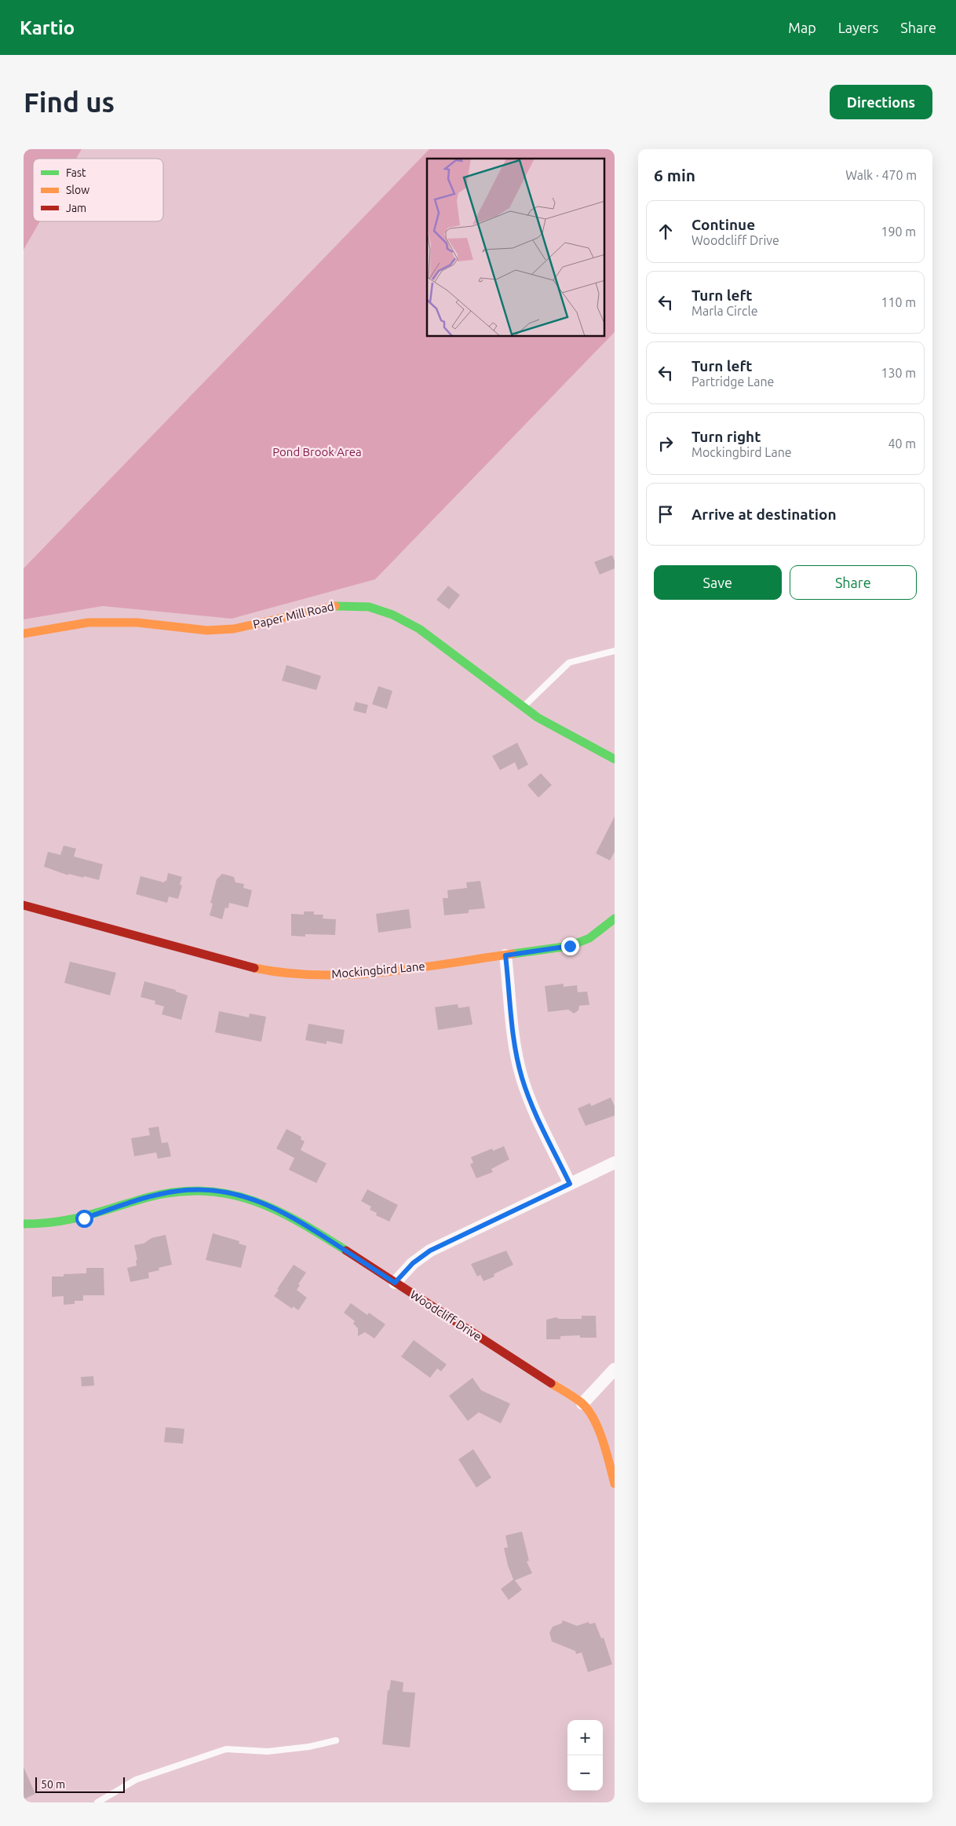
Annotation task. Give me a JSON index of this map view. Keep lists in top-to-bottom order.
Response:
{
  "streets": {
    "street": ["Paper Mill Road", "Mockingbird Lane", "Woodcliff Drive"]
  },
  "parks": ["Pond Brook Area"],
  "legend": ["Fast", "Slow", "Jam"],
  "scale_bar": "50 m",
  "page": {
    "header": "Kartio",
    "nav": ["Map", "Layers", "Share"],
    "buttons": [
      "Directions",
      ["Save", "Share"]
    ],
    "title": "Find us",
    "heading": ["6 min", "Walk · 470 m"],
    "list": [
      ["Continue", "Woodcliff Drive", "190 m"],
      ["Turn left", "Marla Circle", "110 m"],
      ["Turn left", "Partridge Lane", "130 m"],
      ["Turn right", "Mockingbird Lane", "40 m"],
      "Arrive at destination"
    ],
    "map_buttons": ["+", "−"],
    "scale": "50 m"
  }
}
